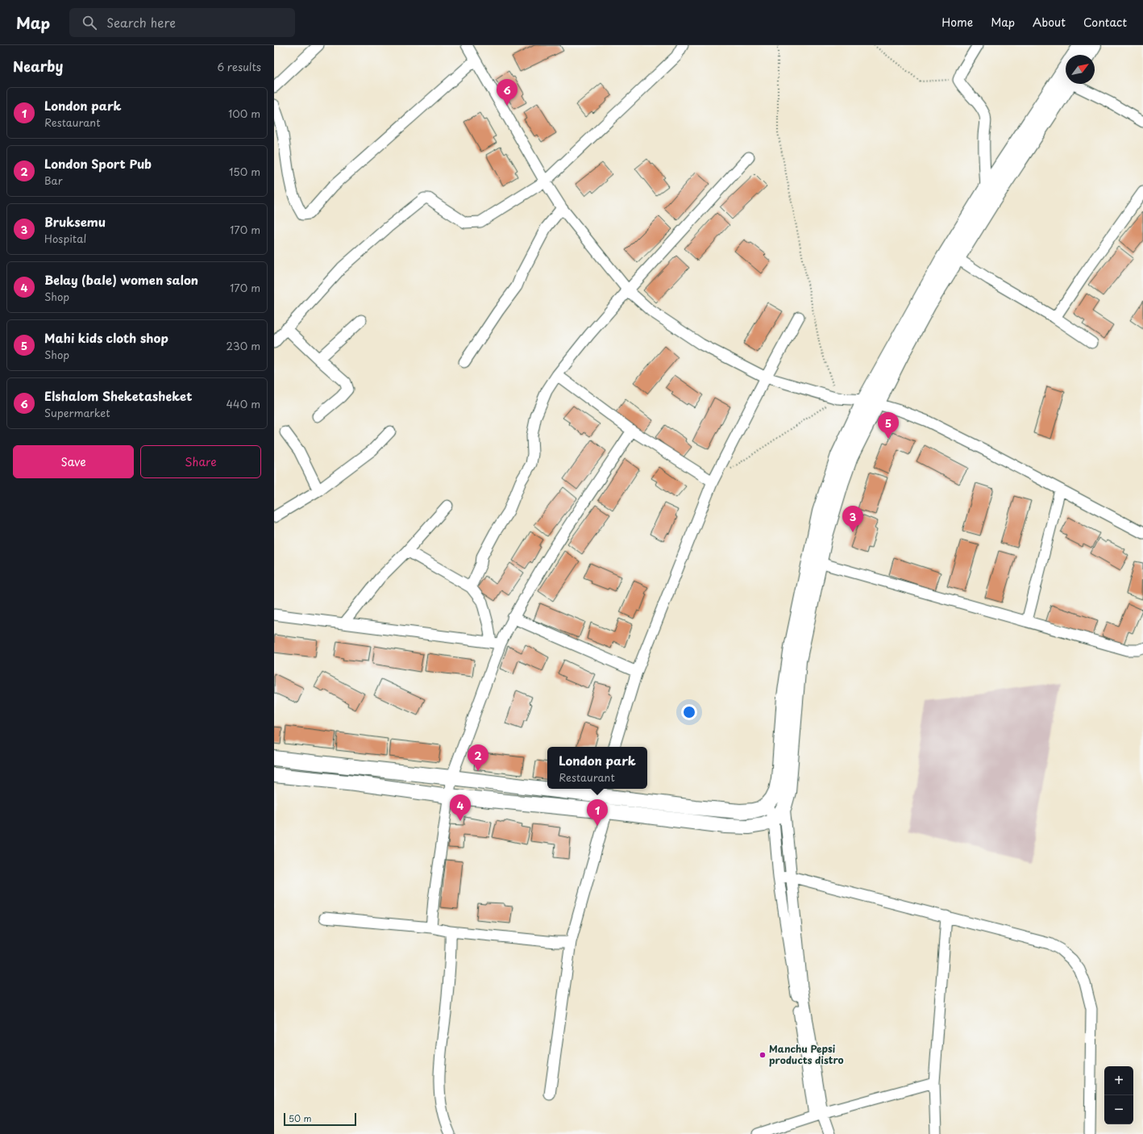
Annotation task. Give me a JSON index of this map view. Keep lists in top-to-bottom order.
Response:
{
  "places": ["Manchu Pepsi products distro"],
  "scale_bar": "50 m",
  "north": "top right",
  "page": {
    "header": "Map",
    "search": "Search here",
    "nav": [
      "Home",
      "Map",
      "About",
      "Contact"
    ],
    "heading": ["Nearby", "6 results"],
    "pins": [
      "6",
      "5",
      "3",
      "2",
      "4",
      "1"
    ],
    "list": [
      {
        "mark": "1",
        "name": "London park",
        "note": "Restaurant",
        "value": "100 m"
      },
      {
        "mark": "2",
        "name": "London Sport Pub",
        "note": "Bar",
        "value": "150 m"
      },
      {
        "mark": "3",
        "name": "Bruksemu",
        "note": "Hospital",
        "value": "170 m"
      },
      {
        "mark": "4",
        "name": "Belay (bale) women salon",
        "note": "Shop",
        "value": "170 m"
      },
      {
        "mark": "5",
        "name": "Mahi kids cloth shop",
        "note": "Shop",
        "value": "230 m"
      },
      {
        "mark": "6",
        "name": "Elshalom Sheketasheket",
        "note": "Supermarket",
        "value": "440 m"
      }
    ],
    "buttons": ["Save", "Share"],
    "popup": ["London park", "Restaurant"],
    "map_buttons": ["+", "−"],
    "scale": "50 m"
  }
}
